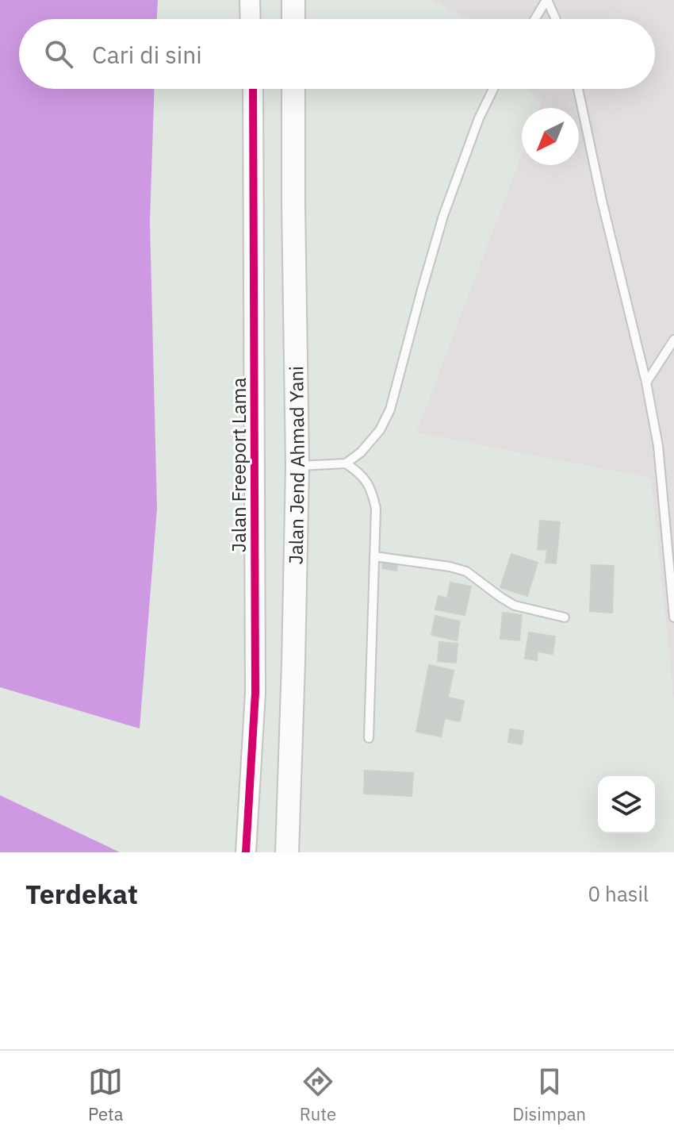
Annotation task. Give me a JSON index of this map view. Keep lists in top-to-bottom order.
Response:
{
  "streets": {
    "main road": ["Jalan Jend Ahmad Yani"],
    "street": ["Jalan Freeport Lama"]
  },
  "north": "bottom left",
  "page": {
    "search": "Cari di sini",
    "heading": ["Terdekat", "0 hasil"],
    "nav": ["Peta", "Rute", "Disimpan"]
  }
}
